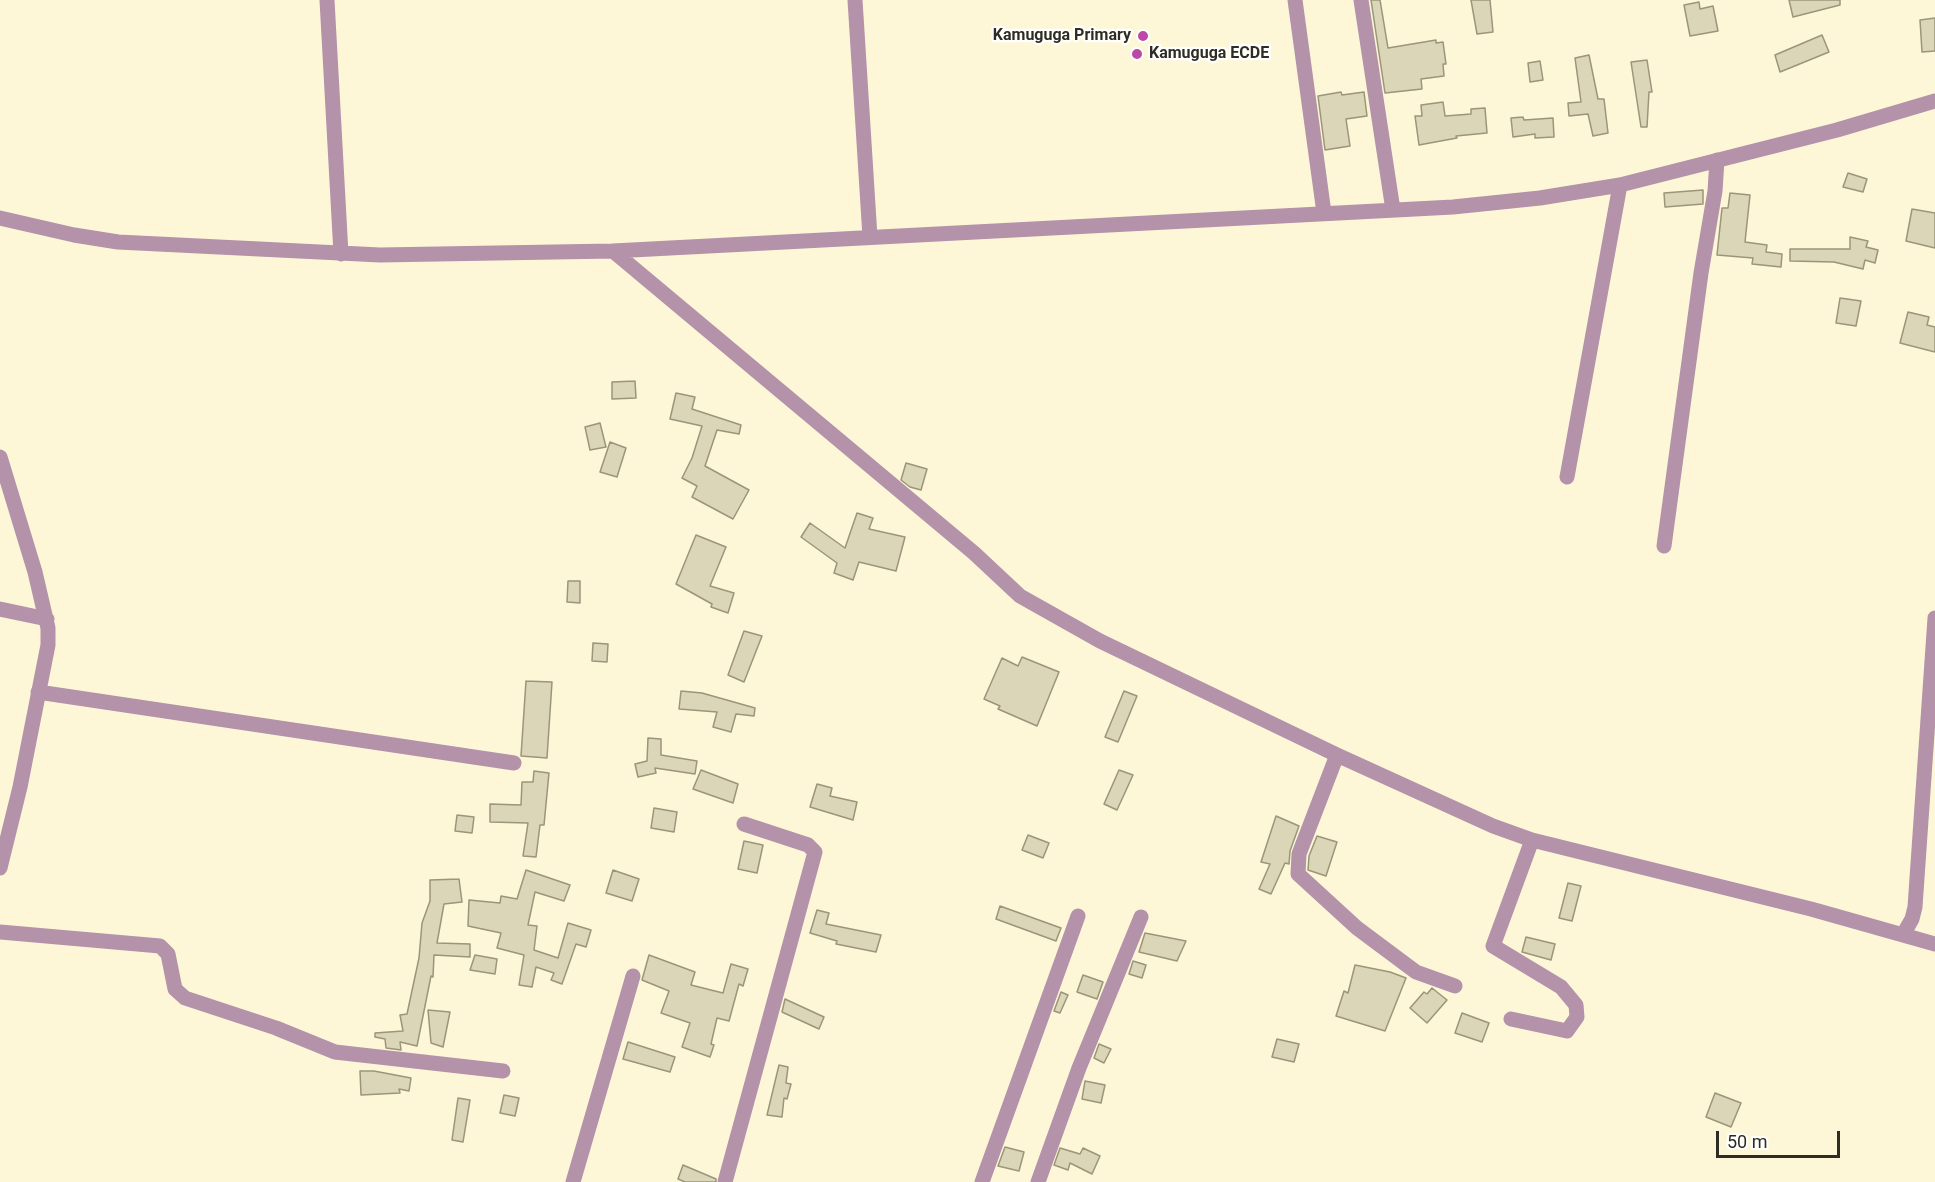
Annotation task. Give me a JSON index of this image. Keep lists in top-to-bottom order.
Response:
{
  "places": ["Kamuguga Primary", "Kamuguga ECDE"],
  "scale_bar": "50 m"
}
